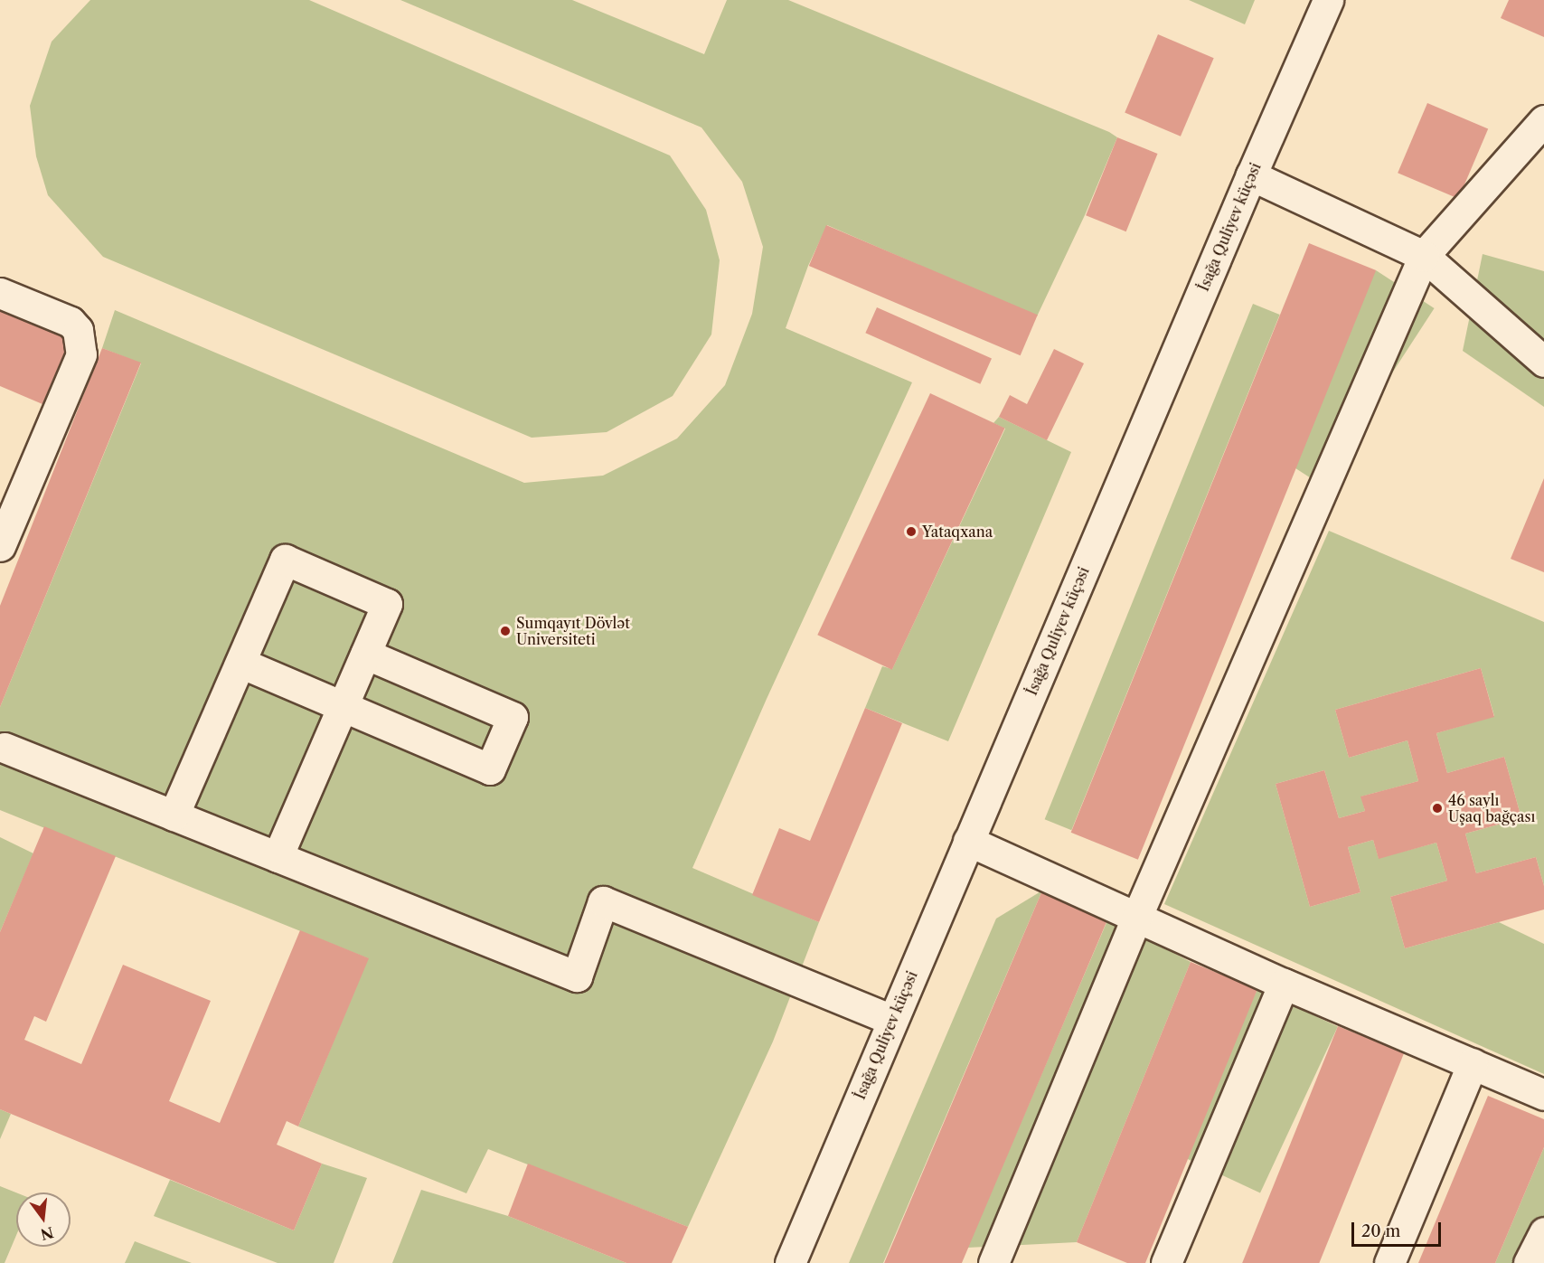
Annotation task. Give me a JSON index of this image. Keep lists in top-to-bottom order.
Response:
{
  "streets": {
    "street": ["İsağa Quliyev küçəsi"]
  },
  "places": ["Yataqxana", "Sumqayıt Dövlət Universiteti", "46 saylı Uşaq bağçası"],
  "scale_bar": "20 m",
  "north": "bottom"
}
